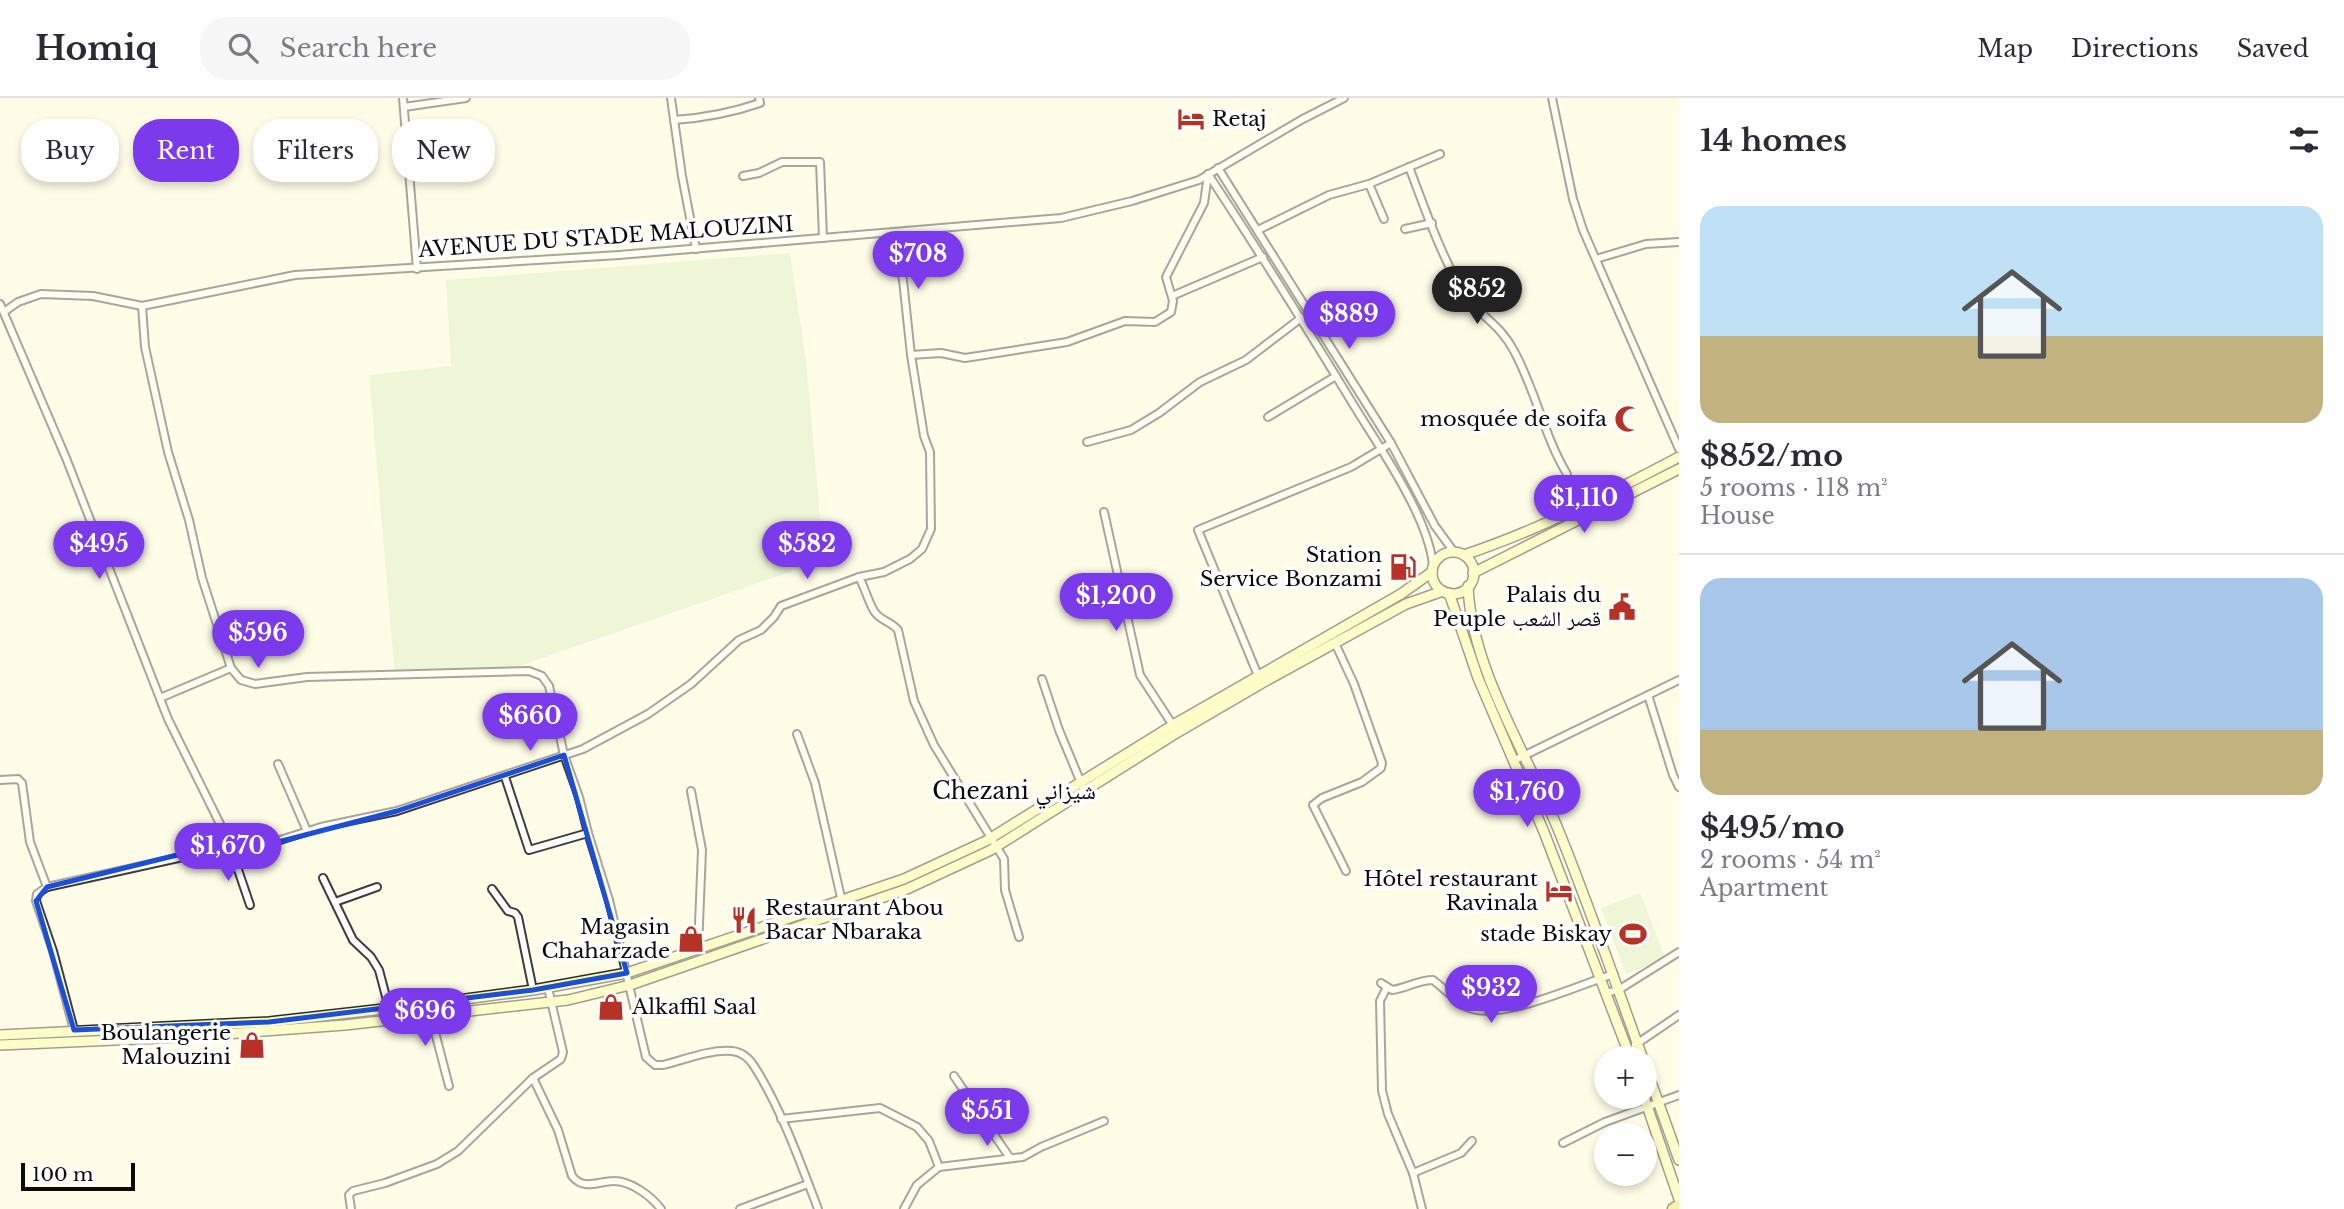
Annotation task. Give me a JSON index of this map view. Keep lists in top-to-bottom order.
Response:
{
  "streets": {
    "street": ["AVENUE DU STADE MALOUZINI"]
  },
  "districts": ["Chezani شيزاني"],
  "places": {
    "hotel": ["Retaj", "Hôtel restaurant Ravinala"],
    "mosque": ["mosquée de soifa"],
    "fuel station": ["Station Service Bonzami"],
    "public building": ["Palais du Peuple قصر الشعب"],
    "restaurant": ["Restaurant Abou Bacar Nbaraka"],
    "sports": ["stade Biskay"],
    "shop": ["Magasin Chaharzade", "Alkaffil Saal", "Boulangerie Malouzini"]
  },
  "scale_bar": "100 m",
  "page": {
    "header": "Homiq",
    "search": "Search here",
    "nav": ["Map", "Directions", "Saved"],
    "heading": "14 homes",
    "chip": [
      "Buy",
      "Rent",
      "Filters",
      "New"
    ],
    "list": [
      {
        "name": "$852/mo",
        "note": "5 rooms · 118 m² · House"
      },
      {
        "name": "$495/mo",
        "note": "2 rooms · 54 m² · Apartment"
      }
    ],
    "price": [
      "$708",
      "$852",
      "$889",
      "$1,110",
      "$495",
      "$582",
      "$1,200",
      "$596",
      "$660",
      "$1,760",
      "$1,670",
      "$932",
      "$696",
      "$551"
    ],
    "map_buttons": ["+", "−"],
    "scale": "100 m"
  }
}
